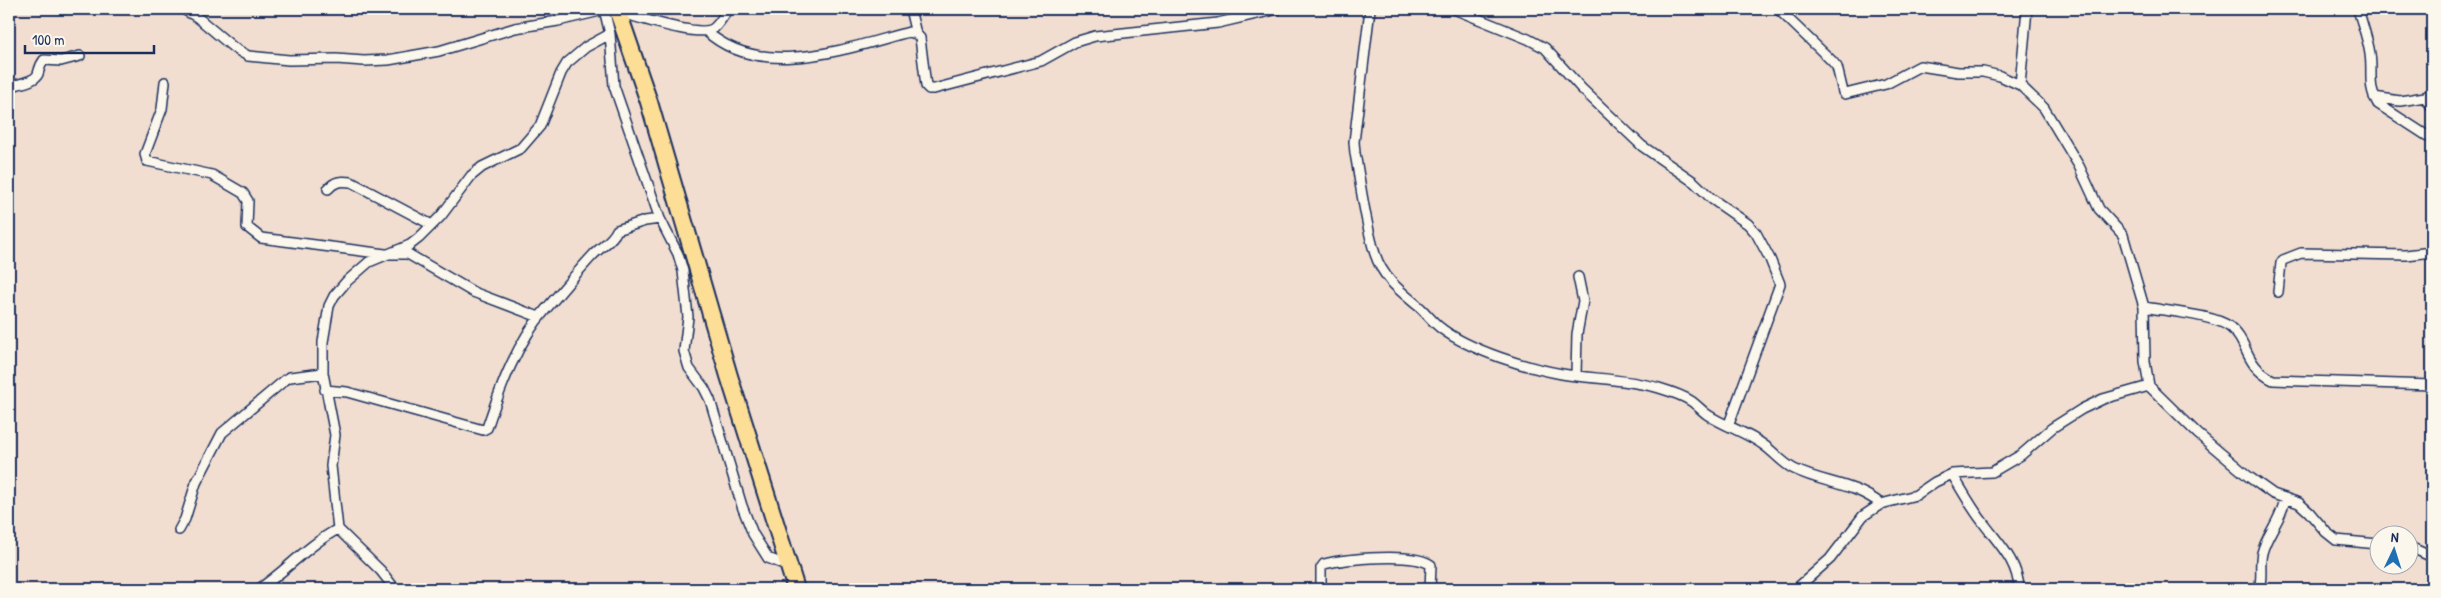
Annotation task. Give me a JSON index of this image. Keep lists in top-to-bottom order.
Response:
{
  "scale_bar": "100 m",
  "north": "top"
}
